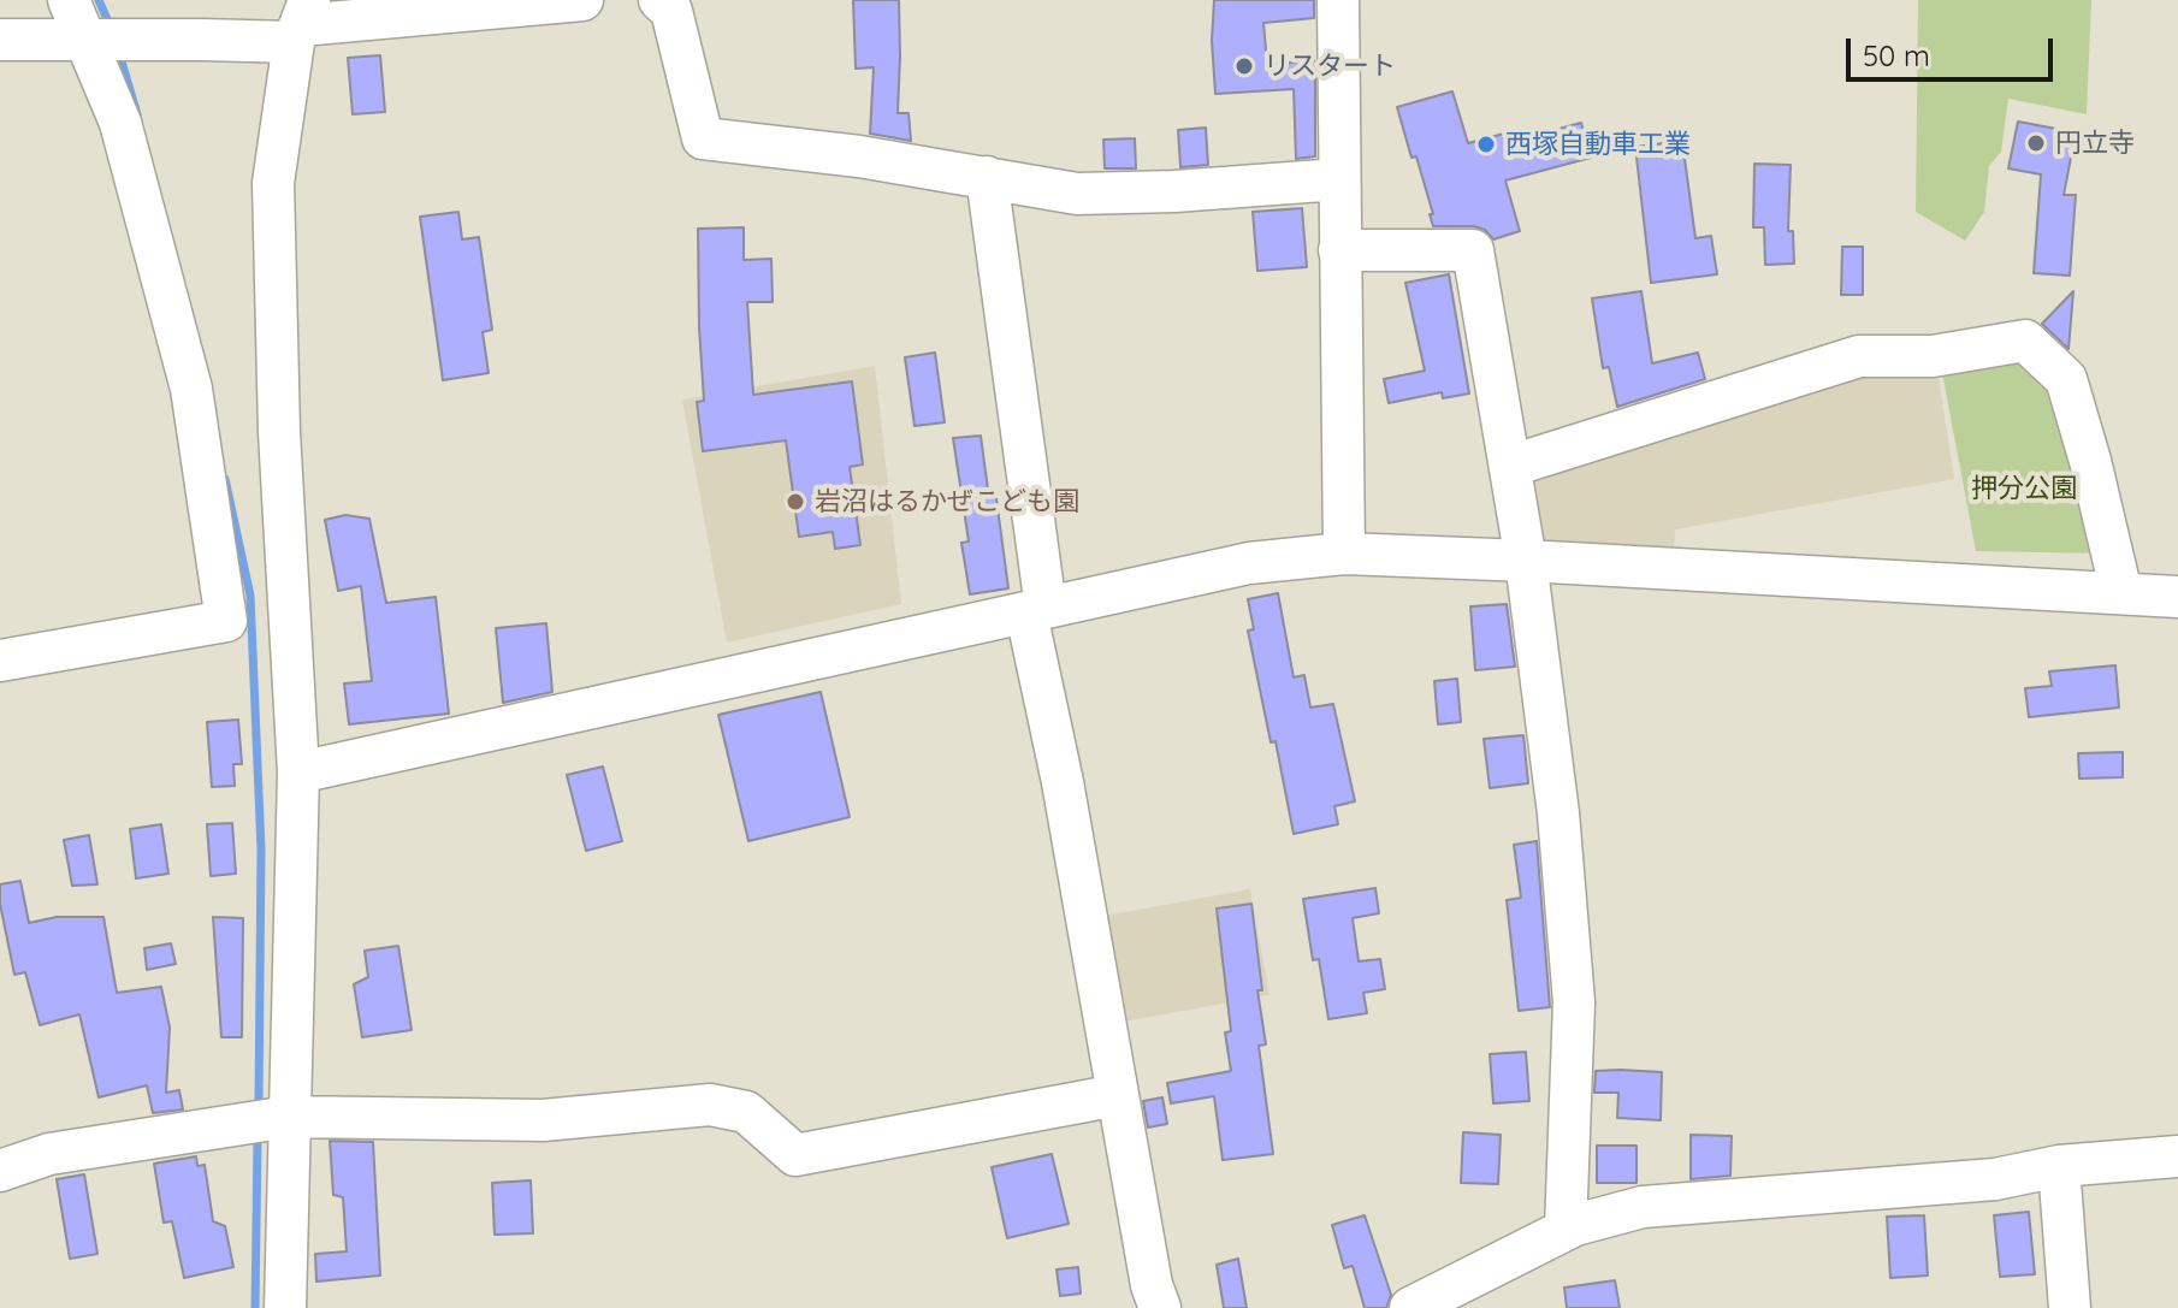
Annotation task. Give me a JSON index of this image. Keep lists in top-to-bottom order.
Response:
{
  "parks": ["押分公園"],
  "places": [
    "リスタート",
    "円立寺",
    "西塚自動車工業",
    "岩沼はるかぜこども園"
  ],
  "scale_bar": "50 m"
}
